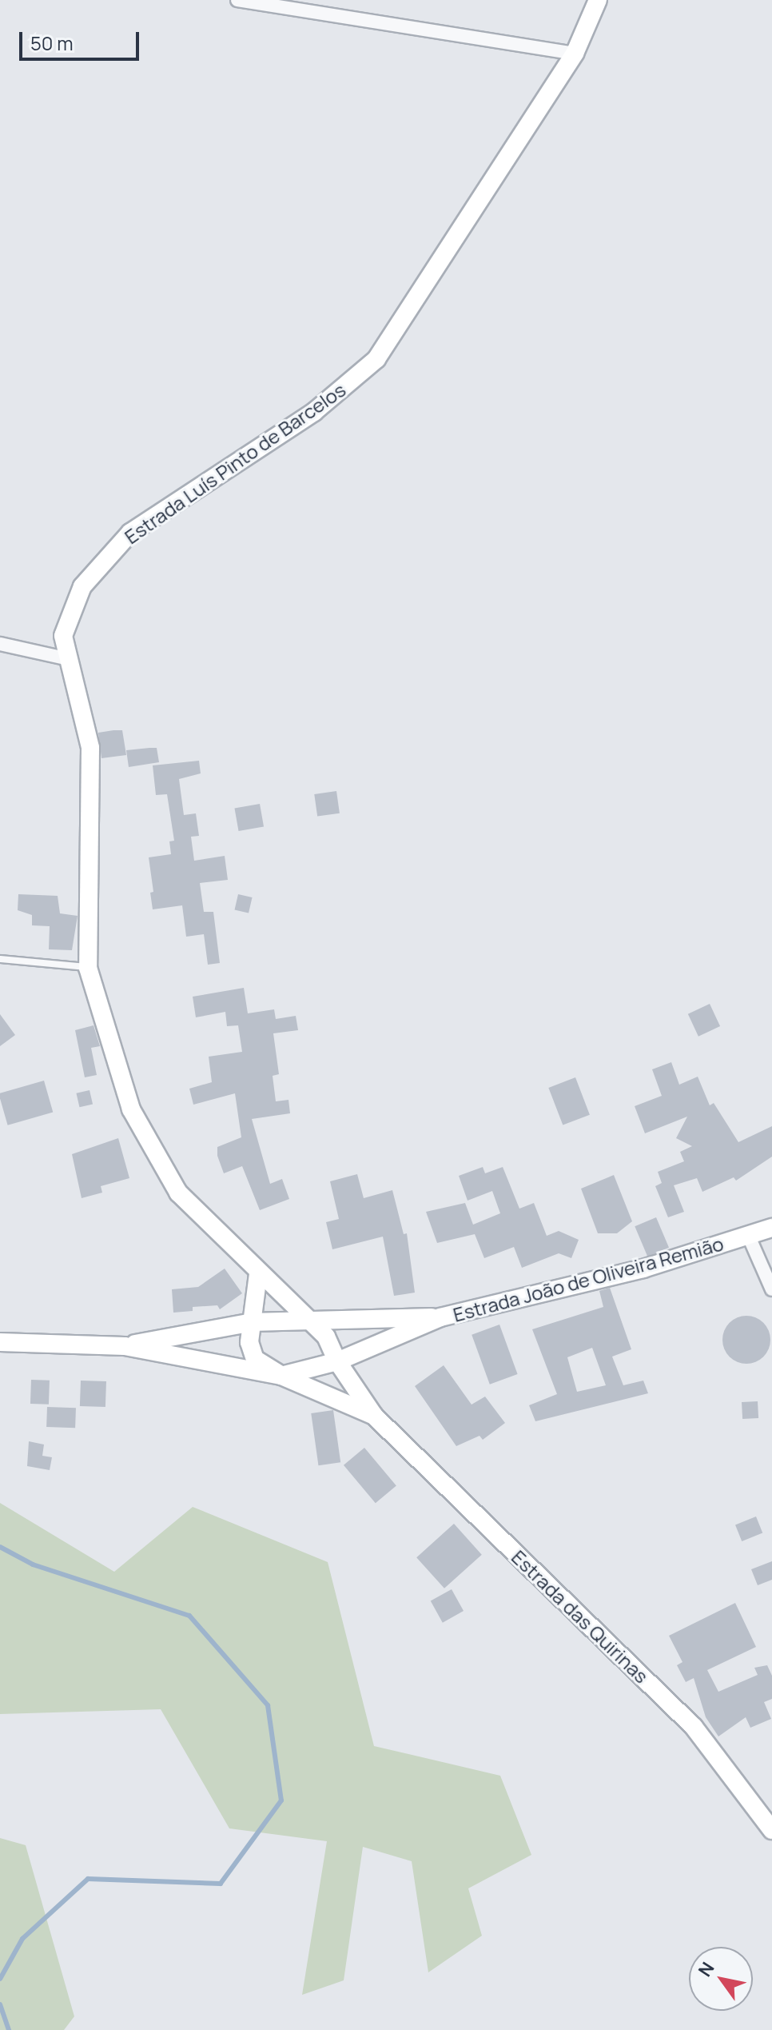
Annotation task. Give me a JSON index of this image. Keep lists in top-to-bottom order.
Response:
{
  "streets": {
    "street": ["Estrada Luís Pinto de Barcelos", "Estrada João de Oliveira Remião", "Estrada das Quirinas"]
  },
  "crossings": [
    ["Estrada Luís Pinto de Barcelos", "Estrada João de Oliveira Remião"],
    ["Estrada Luís Pinto de Barcelos", "Estrada das Quirinas"],
    ["Estrada João de Oliveira Remião", "Estrada das Quirinas"]
  ],
  "scale_bar": "50 m",
  "north": "top left"
}
